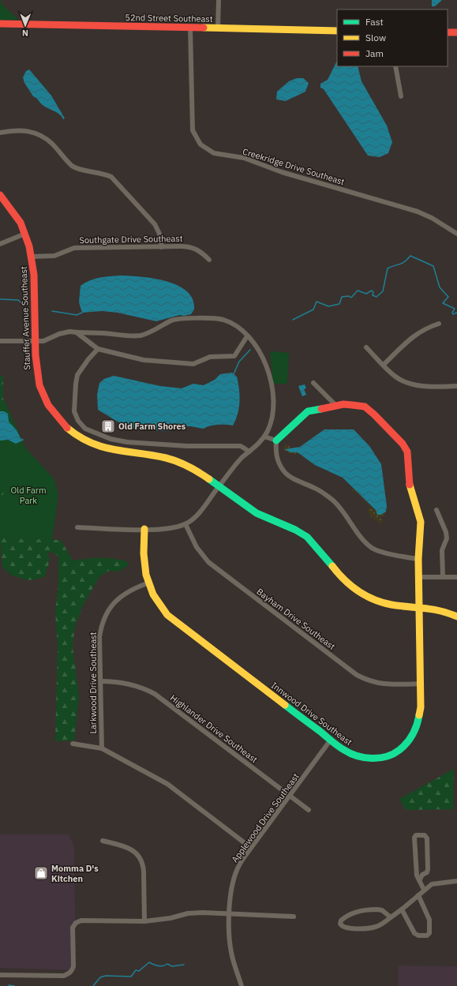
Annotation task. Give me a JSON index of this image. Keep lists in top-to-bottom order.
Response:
{
  "streets": {
    "street": [
      "52nd Street Southeast",
      "Creekridge Drive Southeast",
      "Southgate Drive Southeast",
      "Stauffer Avenue Southeast",
      "Bayham Drive Southeast",
      "Larkwood Drive Southeast",
      "Innwood Drive Southeast",
      "Highlander Drive Southeast",
      "Applewood Drive Southeast"
    ]
  },
  "crossings": [
    ["52nd Street Southeast", "Creekridge Drive Southeast"],
    ["Southgate Drive Southeast", "Stauffer Avenue Southeast"],
    ["Stauffer Avenue Southeast", "Innwood Drive Southeast"],
    ["Bayham Drive Southeast", "Innwood Drive Southeast"],
    ["Larkwood Drive Southeast", "Innwood Drive Southeast"],
    ["Larkwood Drive Southeast", "Highlander Drive Southeast"],
    ["Innwood Drive Southeast", "Applewood Drive Southeast"],
    ["Highlander Drive Southeast", "Applewood Drive Southeast"]
  ],
  "parks": ["Old Farm Park"],
  "places": {
    "building": ["Old Farm Shores"],
    "shop": ["Momma D's Kitchen"]
  },
  "legend": ["Fast", "Slow", "Jam"],
  "north": "bottom"
}
